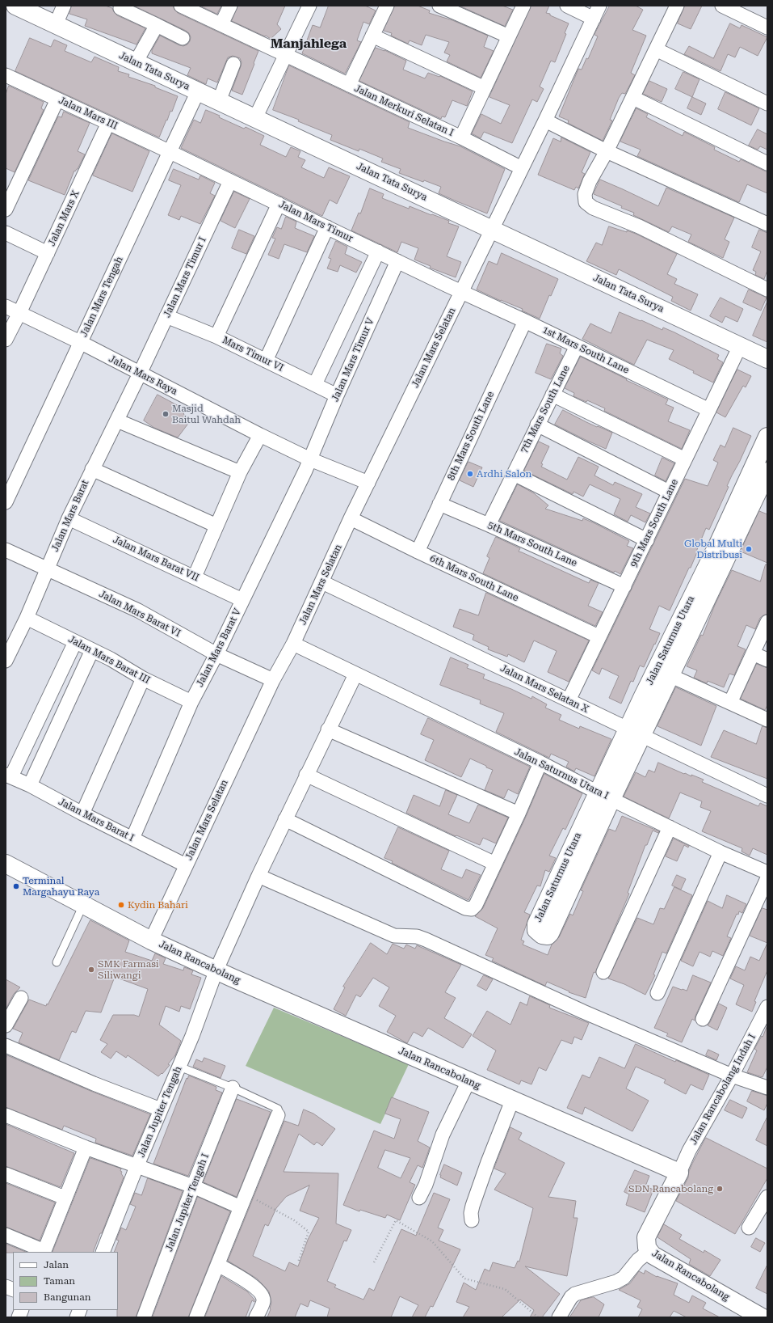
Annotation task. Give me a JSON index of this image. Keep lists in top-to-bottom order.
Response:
{
  "streets": {
    "street": [
      "Jalan Tata Surya",
      "Jalan Merkuri Selatan I",
      "Jalan Mars III",
      "Jalan Mars X",
      "Jalan Mars Timur",
      "Jalan Mars Timur I",
      "Jalan Mars Tengah",
      "Jalan Mars Selatan",
      "1st Mars South Lane",
      "Mars Timur VI",
      "Jalan Mars Timur V",
      "Jalan Mars Raya",
      "7th Mars South Lane",
      "8th Mars South Lane",
      "Jalan Mars Barat",
      "9th Mars South Lane",
      "5th Mars South Lane",
      "Jalan Mars Barat VII",
      "6th Mars South Lane",
      "Jalan Mars Barat VI",
      "Jalan Saturnus Utara",
      "Jalan Mars Barat V",
      "Jalan Mars Barat III",
      "Jalan Mars Selatan X",
      "Jalan Saturnus Utara I",
      "Jalan Mars Barat I",
      "Jalan Rancabolang",
      "Jalan Rancabolang Indah I",
      "Jalan Jupiter Tengah",
      "Jalan Jupiter Tengah I"
    ]
  },
  "crossings": [
    ["Jalan Tata Surya", "Jalan Mars Tengah"],
    ["Jalan Tata Surya", "Jalan Mars Selatan"],
    ["Jalan Tata Surya", "9th Mars South Lane"],
    ["Jalan Merkuri Selatan I", "Jalan Mars Selatan"],
    ["Jalan Mars III", "Jalan Mars X"],
    ["Jalan Mars III", "Jalan Mars Timur"],
    ["Jalan Mars III", "Jalan Mars Tengah"],
    ["Jalan Mars X", "Jalan Mars Raya"],
    ["Jalan Mars Timur", "Jalan Mars Timur I"],
    ["Jalan Mars Timur", "Jalan Mars Tengah"],
    ["Jalan Mars Timur", "Jalan Mars Selatan"],
    ["Jalan Mars Timur", "1st Mars South Lane"],
    ["Jalan Mars Timur", "Jalan Mars Timur V"],
    ["Jalan Mars Timur I", "Mars Timur VI"],
    ["Jalan Mars Timur I", "Jalan Mars Raya"],
    ["Jalan Mars Timur I", "Jalan Mars Barat"],
    ["Jalan Mars Tengah", "Jalan Mars Raya"],
    ["Jalan Mars Selatan", "1st Mars South Lane"],
    ["Jalan Mars Selatan", "Jalan Mars Raya"],
    ["Jalan Mars Selatan", "6th Mars South Lane"],
    ["Jalan Mars Selatan", "Jalan Mars Barat VI"],
    ["Jalan Mars Selatan", "Jalan Mars Selatan X"],
    ["Jalan Mars Selatan", "Jalan Saturnus Utara I"],
    ["Jalan Mars Selatan", "Jalan Mars Barat I"],
    ["Jalan Mars Selatan", "Jalan Rancabolang"],
    ["1st Mars South Lane", "7th Mars South Lane"],
    ["1st Mars South Lane", "8th Mars South Lane"],
    ["1st Mars South Lane", "9th Mars South Lane"],
    ["Mars Timur VI", "Jalan Mars Timur V"],
    ["Jalan Mars Timur V", "Jalan Mars Raya"],
    ["Jalan Mars Timur V", "Jalan Mars Barat V"],
    ["Jalan Mars Raya", "Jalan Mars Barat"],
    ["Jalan Mars Raya", "Jalan Mars Barat V"],
    ["7th Mars South Lane", "5th Mars South Lane"],
    ["8th Mars South Lane", "5th Mars South Lane"],
    ["8th Mars South Lane", "6th Mars South Lane"],
    ["Jalan Mars Barat", "Jalan Mars Barat VII"],
    ["Jalan Mars Barat", "Jalan Mars Barat VI"],
    ["Jalan Mars Barat", "Jalan Mars Barat III"],
    ["9th Mars South Lane", "5th Mars South Lane"],
    ["9th Mars South Lane", "6th Mars South Lane"],
    ["9th Mars South Lane", "Jalan Mars Selatan X"],
    ["Jalan Mars Barat VII", "Jalan Mars Barat V"],
    ["Jalan Mars Barat VI", "Jalan Mars Barat V"],
    ["Jalan Saturnus Utara", "Jalan Mars Selatan X"],
    ["Jalan Saturnus Utara", "Jalan Saturnus Utara I"],
    ["Jalan Mars Barat V", "Jalan Mars Barat III"],
    ["Jalan Mars Barat V", "Jalan Mars Barat I"],
    ["Jalan Saturnus Utara I", "Jalan Jupiter Tengah"],
    ["Jalan Rancabolang", "Jalan Rancabolang Indah I"],
    ["Jalan Rancabolang", "Jalan Jupiter Tengah"]
  ],
  "districts": ["Manjahlega"],
  "places": [
    "Masjid Baitul Wahdah",
    "Ardhi Salon",
    "Global Multi Distribusi",
    "Terminal Margahayu Raya",
    "Kydin Bahari",
    "SMK Farmasi Siliwangi",
    "SDN Rancabolang"
  ],
  "legend": ["Jalan", "Taman", "Bangunan"]
}
